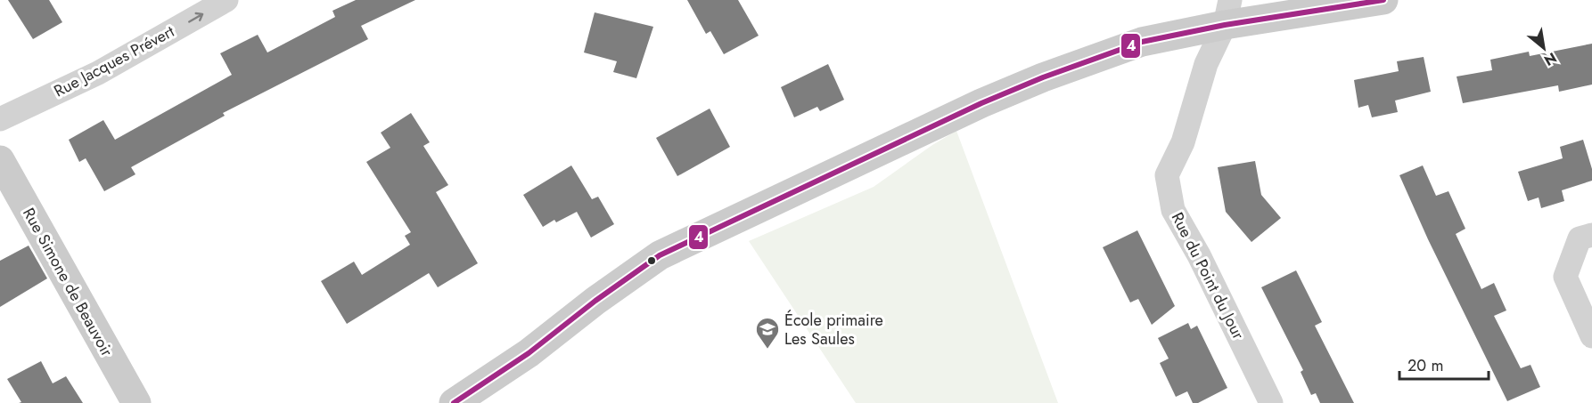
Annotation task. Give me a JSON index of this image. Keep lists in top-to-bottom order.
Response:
{
  "streets": {
    "street": ["Rue Jacques Prévert", "Rue du Point du Jour", "Rue Simone de Beauvoir"]
  },
  "one_way": ["Rue Jacques Prévert"],
  "places": {
    "school or university": ["École primaire Les Saules"]
  },
  "lines": ["transit line 4"],
  "scale_bar": "20 m",
  "north": "bottom right"
}
